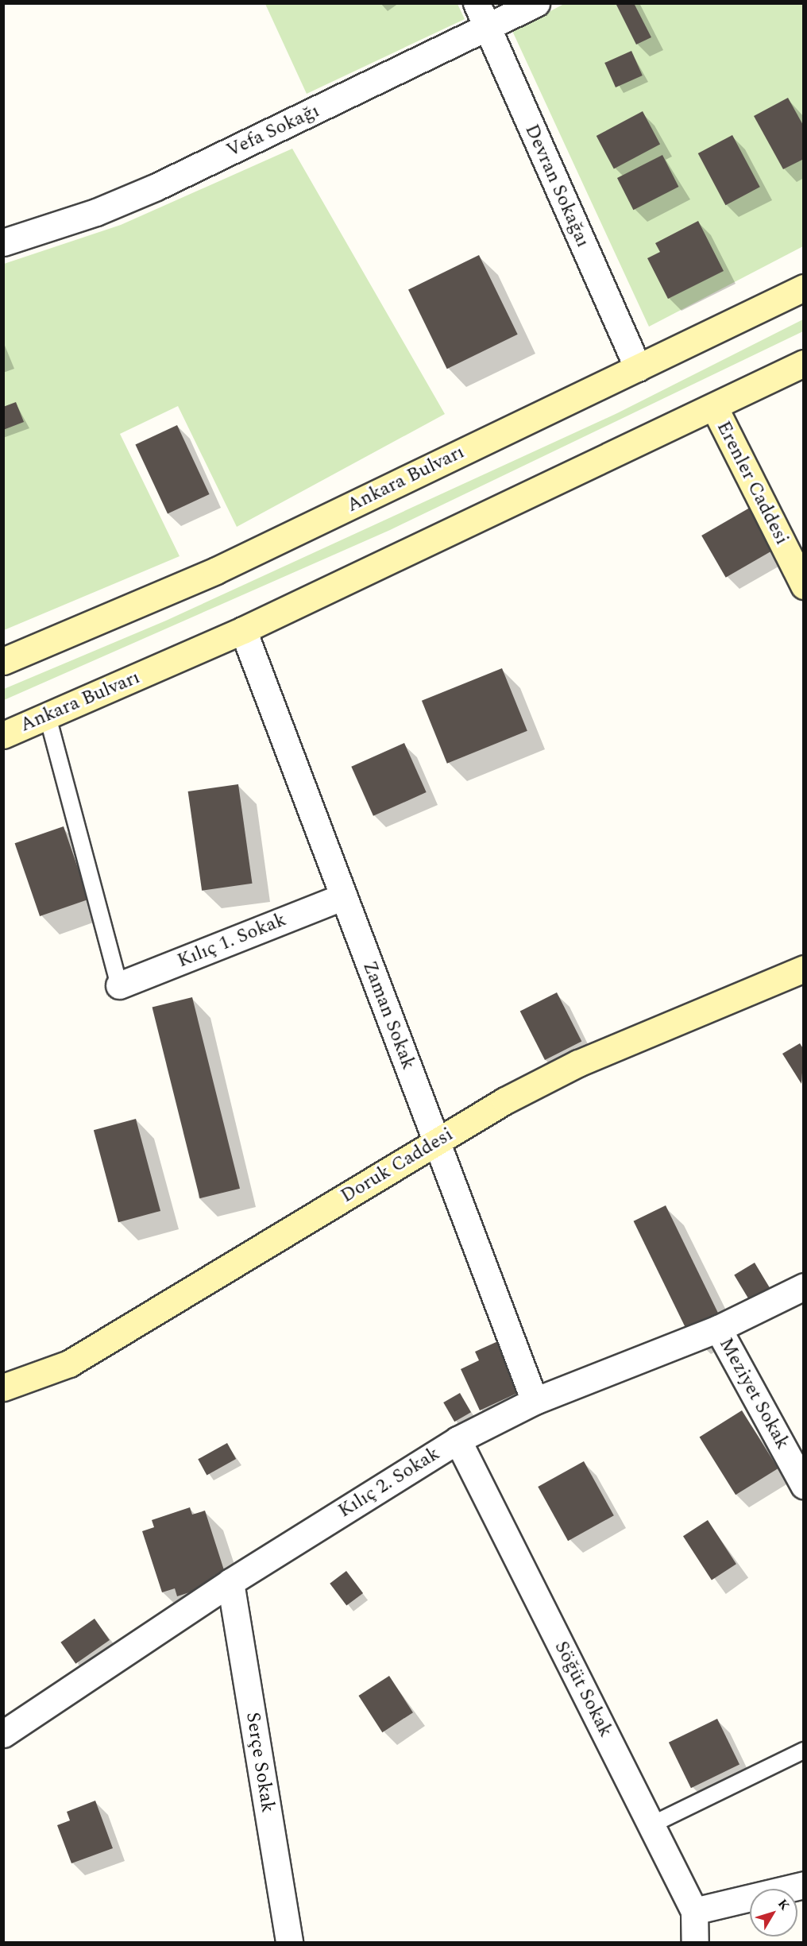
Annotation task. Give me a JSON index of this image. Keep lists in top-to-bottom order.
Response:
{
  "streets": {
    "main road": ["Ankara Bulvarı", "Erenler Caddesi", "Doruk Caddesi"],
    "street": [
      "Vefa Sokağı",
      "Devran Sokağaı",
      "Kılıç 1. Sokak",
      "Zaman Sokak",
      "Meziyet Sokak",
      "Kılıç 2. Sokak",
      "Söğüt Sokak",
      "Serçe Sokak"
    ]
  },
  "crossings": [
    ["Vefa Sokağı", "Devran Sokağaı"],
    ["Devran Sokağaı", "Ankara Bulvarı"],
    ["Ankara Bulvarı", "Erenler Caddesi"],
    ["Ankara Bulvarı", "Zaman Sokak"],
    ["Kılıç 1. Sokak", "Zaman Sokak"],
    ["Zaman Sokak", "Doruk Caddesi"],
    ["Zaman Sokak", "Kılıç 2. Sokak"],
    ["Meziyet Sokak", "Kılıç 2. Sokak"],
    ["Kılıç 2. Sokak", "Söğüt Sokak"],
    ["Kılıç 2. Sokak", "Serçe Sokak"]
  ],
  "north": "top right"
}
